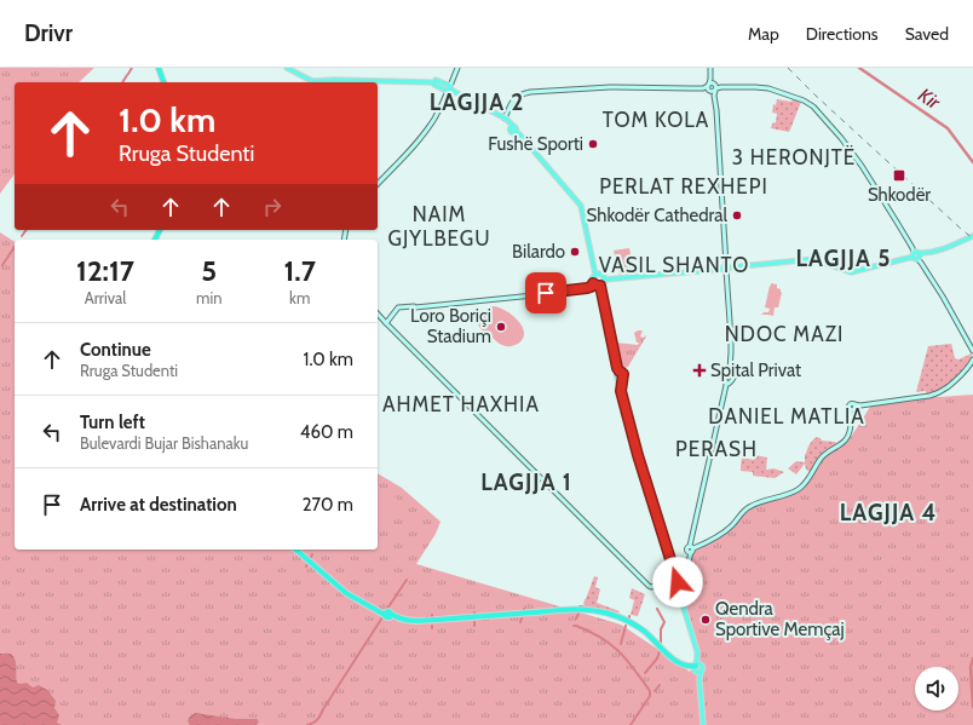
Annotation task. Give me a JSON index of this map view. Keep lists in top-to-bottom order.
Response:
{
  "districts": [
    "LAGJJA 2",
    "TOM KOLA",
    "3 HERONJTË",
    "PERLAT REXHEPI",
    "NAIM GJYLBEGU",
    "LAGJJA 5",
    "VASIL SHANTO",
    "NDOC MAZI",
    "AHMET HAXHIA",
    "DANIEL MATLIA",
    "PERASH",
    "LAGJJA 1",
    "LAGJJA 4"
  ],
  "water": ["Kir"],
  "places": {
    "other": [
      "Fushë Sporti",
      "Shkodër Cathedral",
      "Bilardo",
      "Loro Boriçi Stadium",
      "Qendra Sportive Memçaj"
    ],
    "transit": ["Shkodër"],
    "health": ["Spital Privat"]
  },
  "page": {
    "header": "Drivr",
    "nav": ["Map", "Directions", "Saved"],
    "turn": ["1.0 km", "Rruga Studenti"],
    "eta": [
      "12:17",
      "Arrival",
      "5",
      "min",
      "1.7",
      "km"
    ],
    "list": [
      {
        "name": "Continue",
        "note": "Rruga Studenti",
        "value": "1.0 km"
      },
      {
        "name": "Turn left",
        "note": "Bulevardi Bujar Bishanaku",
        "value": "460 m"
      },
      {
        "name": "Arrive at destination",
        "value": "270 m"
      }
    ]
  }
}
